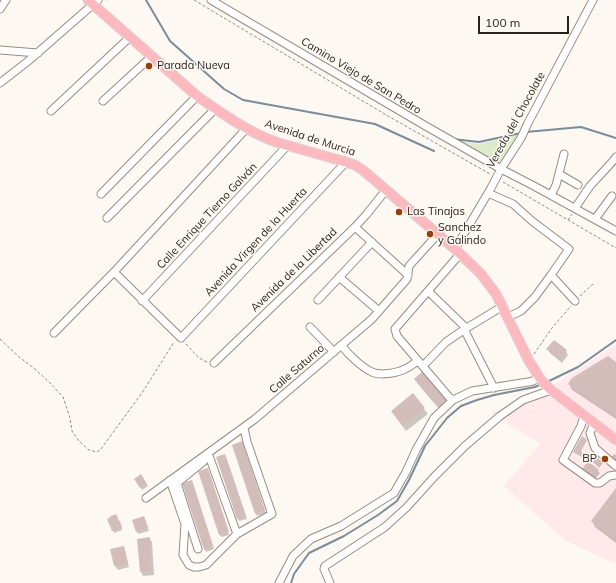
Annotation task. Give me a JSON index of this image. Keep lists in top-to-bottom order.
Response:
{
  "streets": {
    "main road": ["Avenida de Murcia"],
    "street": [
      "Camino Viejo de San Pedro",
      "Vereda del Chocolate",
      "Calle Enrique Tierno Galván",
      "Avenida Virgen de la Huerta",
      "Avenida de la Libertad",
      "Calle Saturno"
    ]
  },
  "crossings": [
    ["Camino Viejo de San Pedro", "Vereda del Chocolate"],
    ["Vereda del Chocolate", "Avenida de Murcia"],
    ["Avenida de Murcia", "Calle Enrique Tierno Galván"],
    ["Avenida de Murcia", "Avenida Virgen de la Huerta"],
    ["Avenida de Murcia", "Avenida de la Libertad"],
    ["Avenida de Murcia", "Calle Saturno"]
  ],
  "places": [
    "Parada Nueva",
    "Las Tinajas",
    "Sanchez y Galindo",
    "BP"
  ],
  "scale_bar": "100 m"
}
